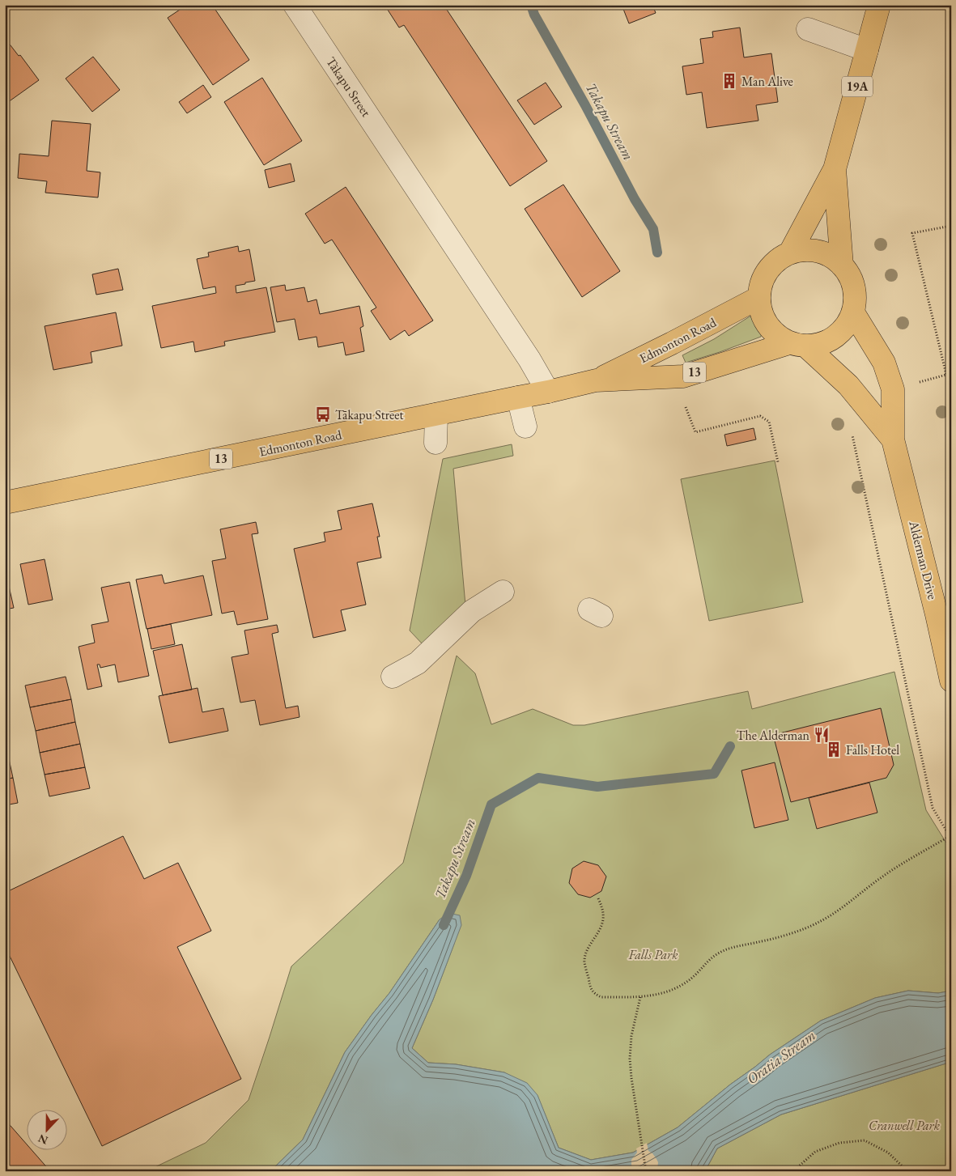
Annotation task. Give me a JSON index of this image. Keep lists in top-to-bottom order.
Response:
{
  "streets": {
    "main road": [
      "19A",
      "Edmonton Road",
      "13",
      "Alderman Drive"
    ],
    "street": ["Tākapu Street"]
  },
  "crossings": [
    ["Tākapu Street", "Edmonton Road"],
    ["19A", "Edmonton Road"],
    ["19A", "Alderman Drive"],
    ["Edmonton Road", "Alderman Drive"]
  ],
  "water": ["Takapu Stream", "Oratia Stream"],
  "parks": ["Falls Park", "Cranwell Park"],
  "places": {
    "building": ["Man Alive", "Falls Hotel"],
    "bus stop": ["Tākapu Street"],
    "restaurant": ["The Alderman"]
  },
  "north": "bottom"
}
